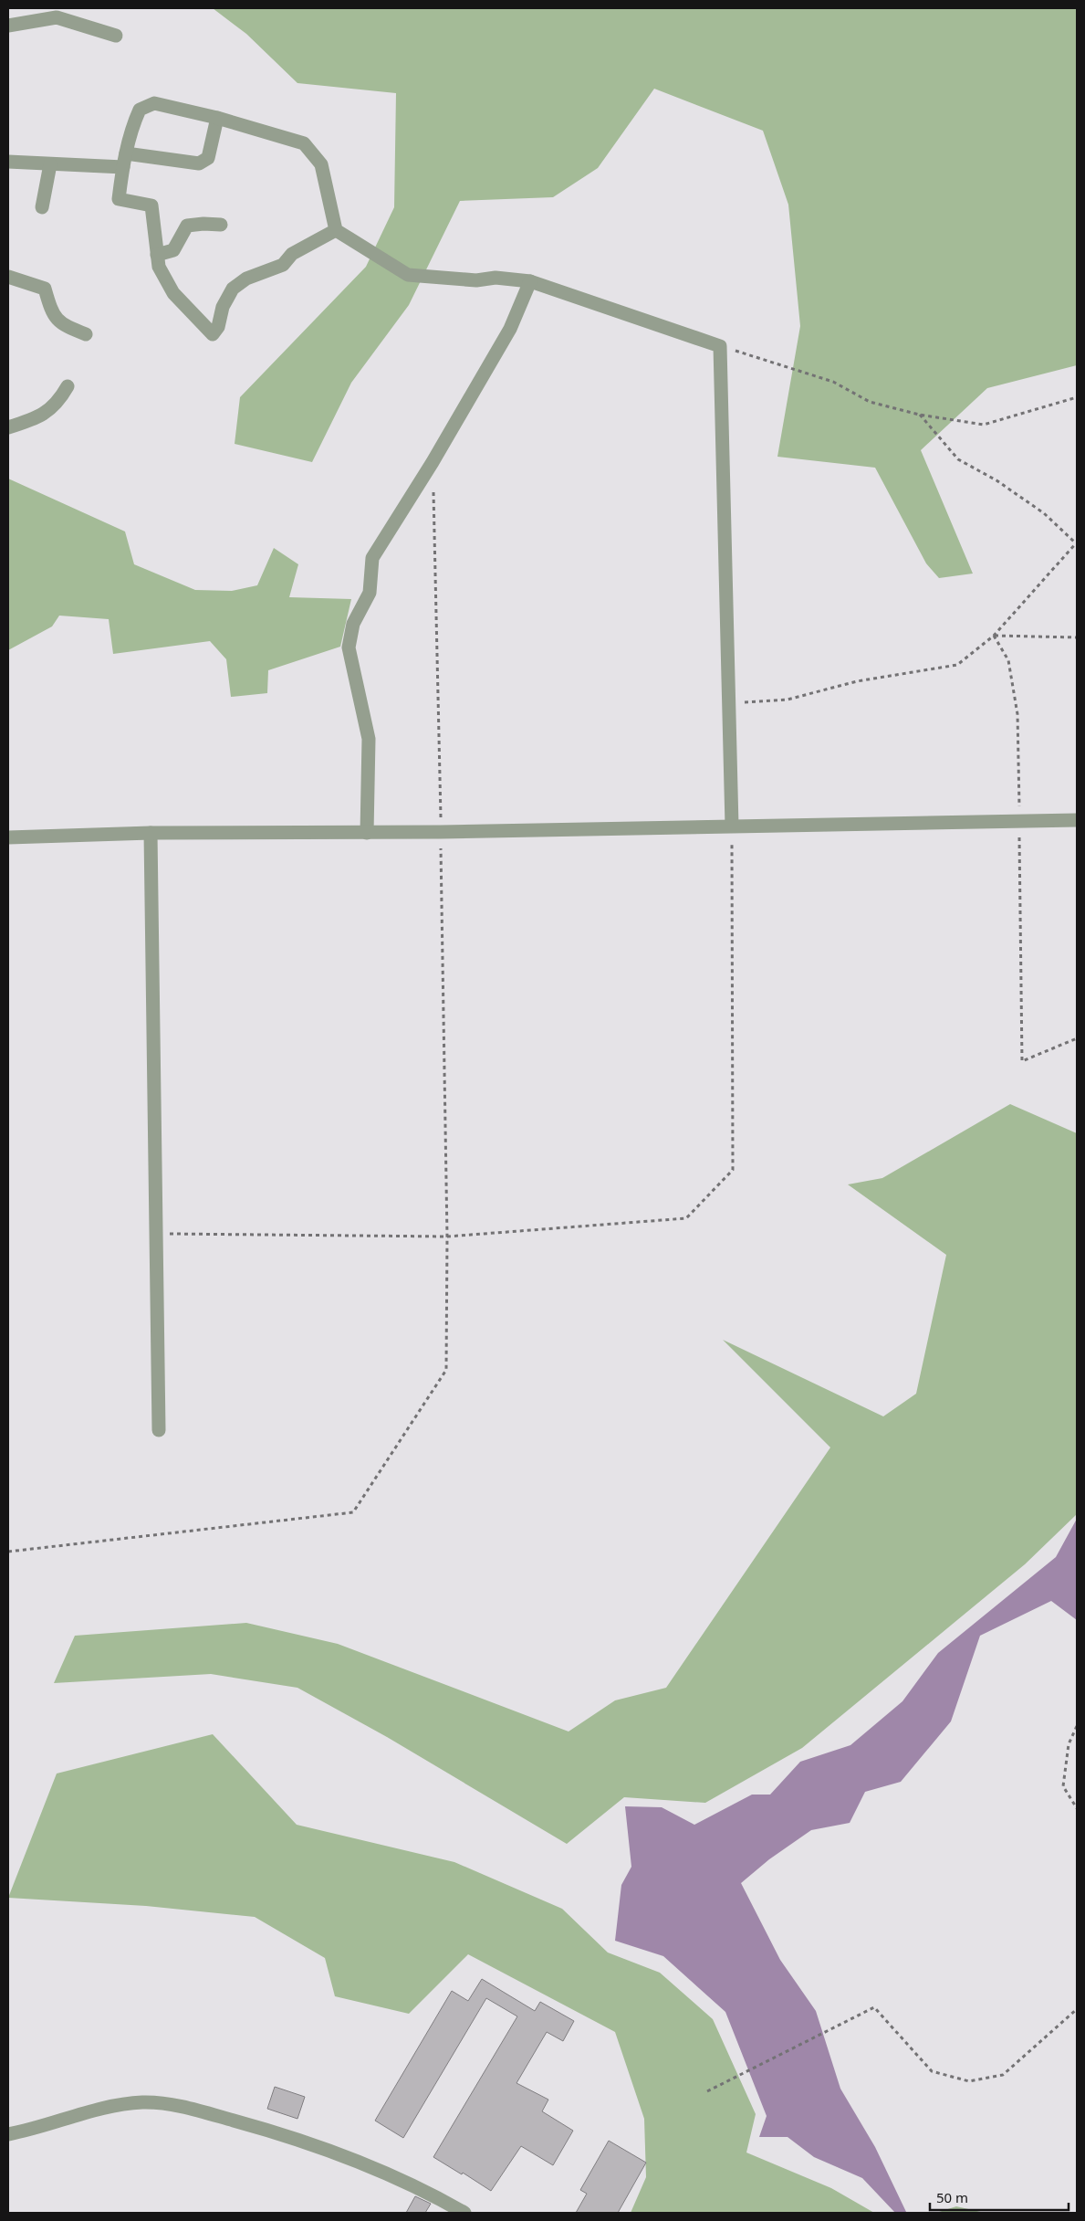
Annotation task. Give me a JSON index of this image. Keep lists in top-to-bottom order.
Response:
{
  "scale_bar": "50 m"
}
